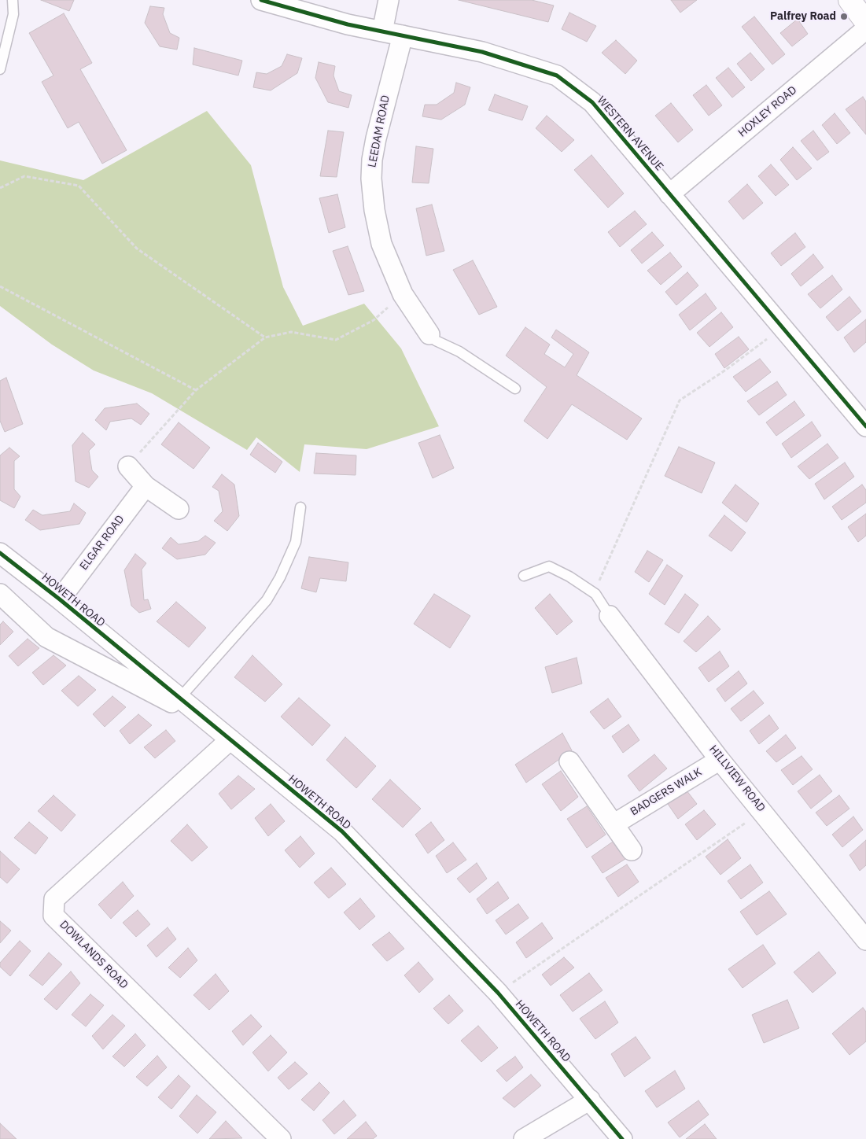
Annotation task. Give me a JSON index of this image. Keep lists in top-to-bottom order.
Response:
{
  "streets": {
    "street": [
      "HOXLEY ROAD",
      "LEEDAM ROAD",
      "WESTERN AVENUE",
      "ELGAR ROAD",
      "HOWETH ROAD",
      "HILLVIEW ROAD",
      "BADGERS WALK",
      "DOWLANDS ROAD"
    ]
  },
  "crossings": [
    ["HOXLEY ROAD", "WESTERN AVENUE"],
    ["LEEDAM ROAD", "WESTERN AVENUE"],
    ["ELGAR ROAD", "HOWETH ROAD"],
    ["HOWETH ROAD", "DOWLANDS ROAD"],
    ["HILLVIEW ROAD", "BADGERS WALK"]
  ],
  "places": ["Palfrey Road"]
}
